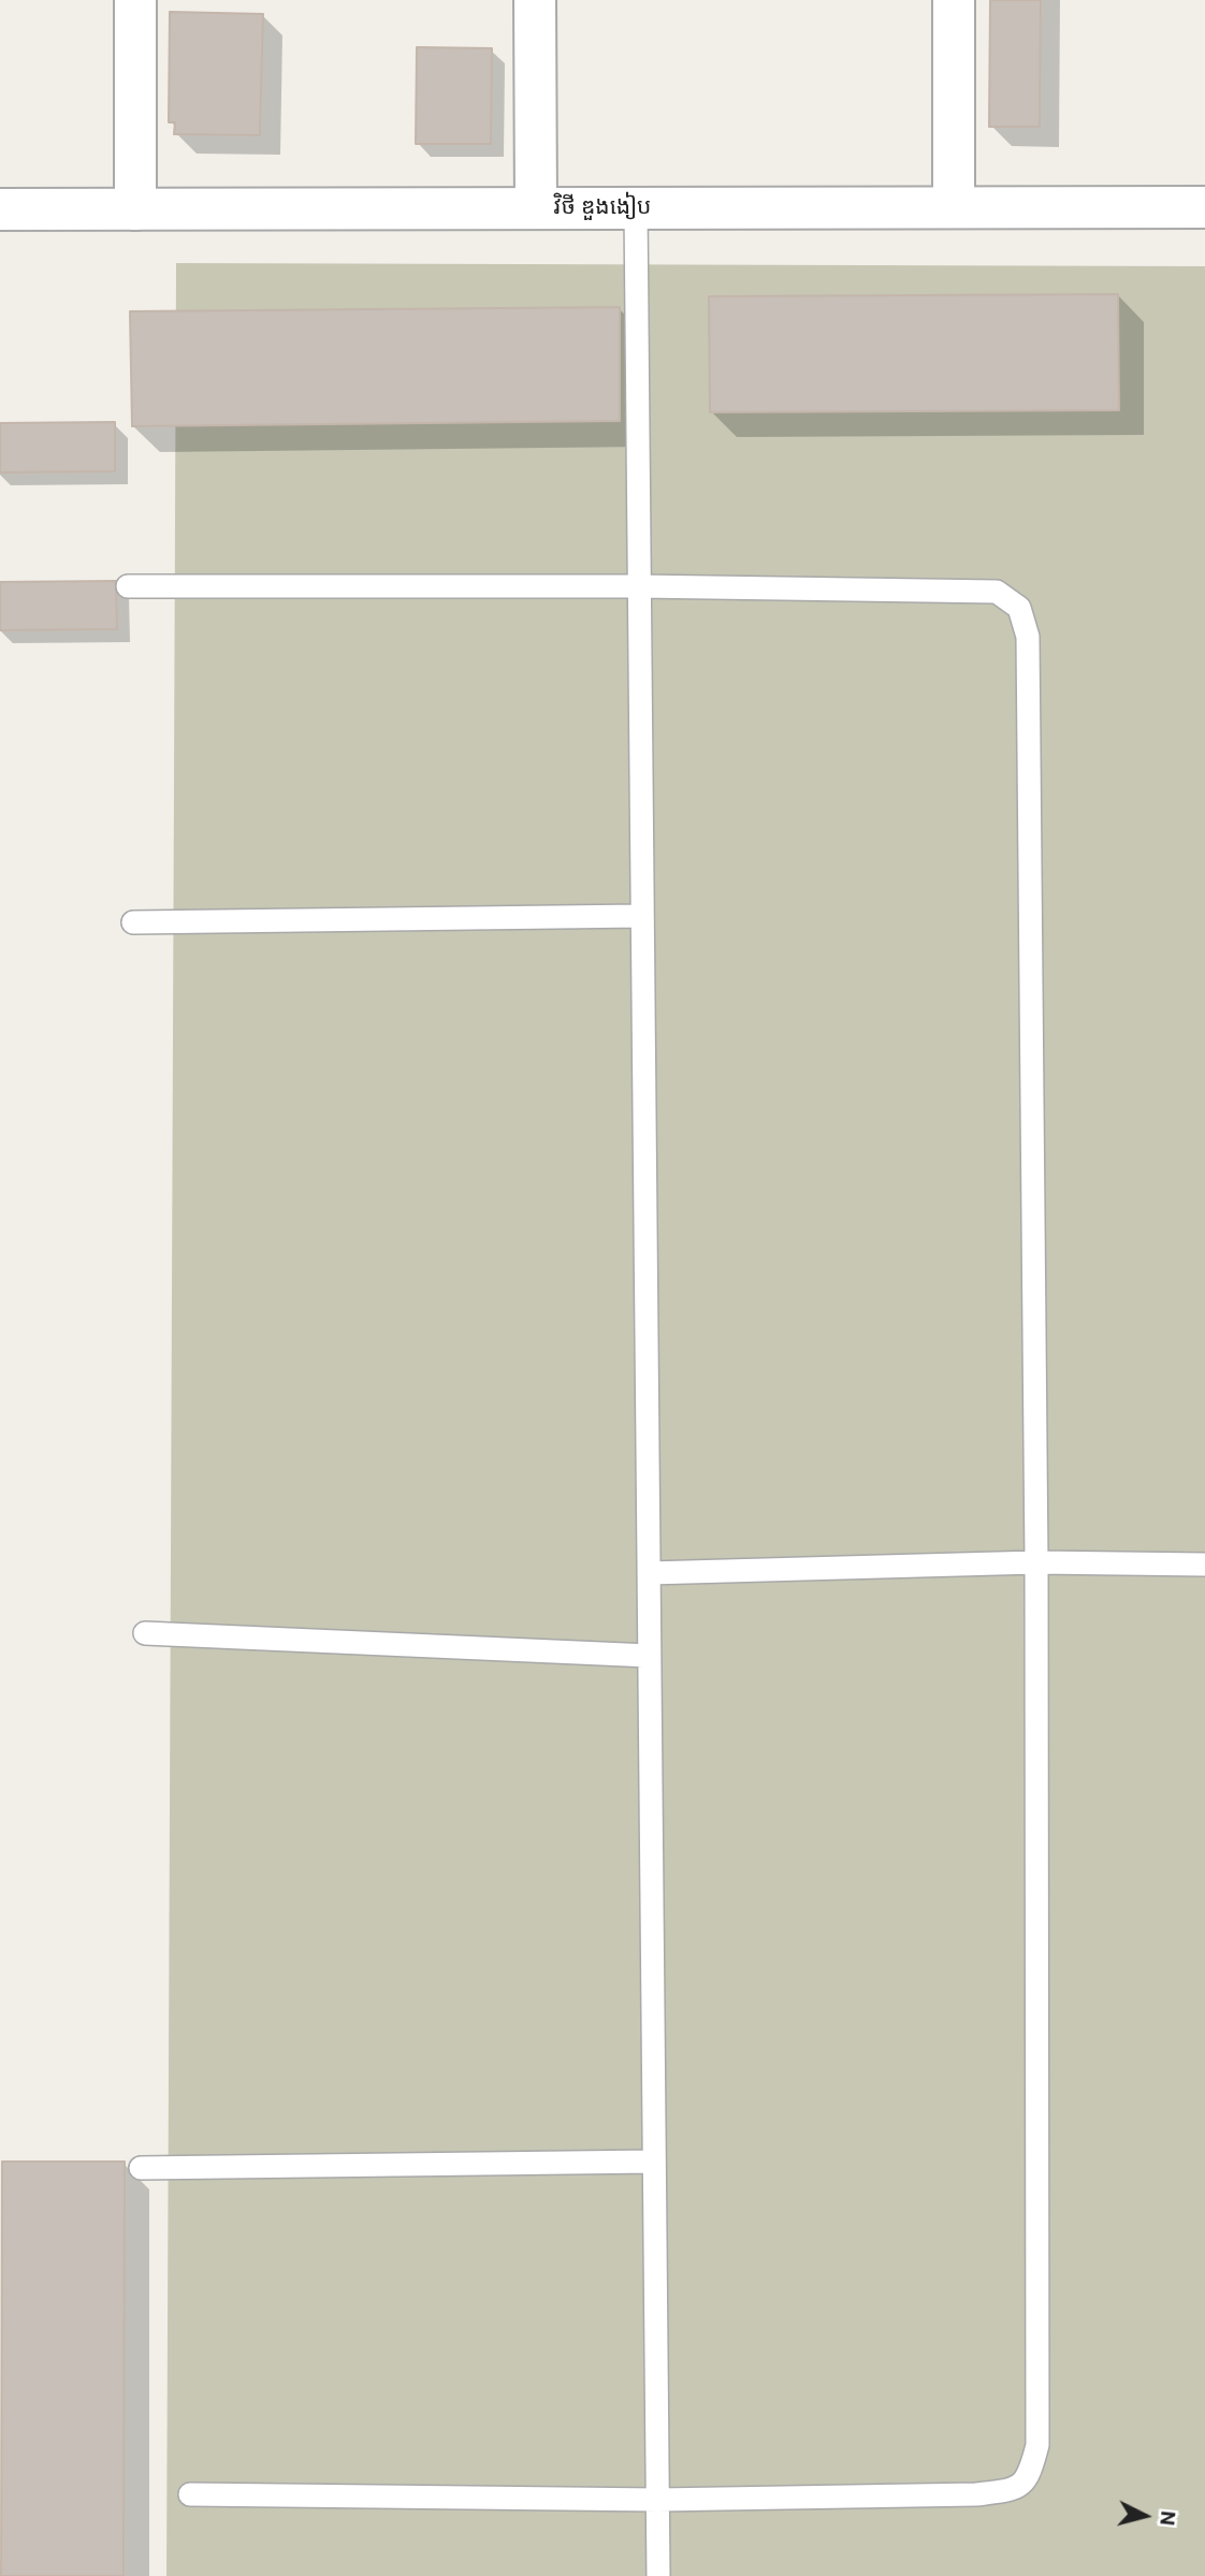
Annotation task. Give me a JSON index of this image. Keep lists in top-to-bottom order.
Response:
{
  "streets": {
    "street": ["វិថី ឌួងងៀប"]
  },
  "north": "right"
}
